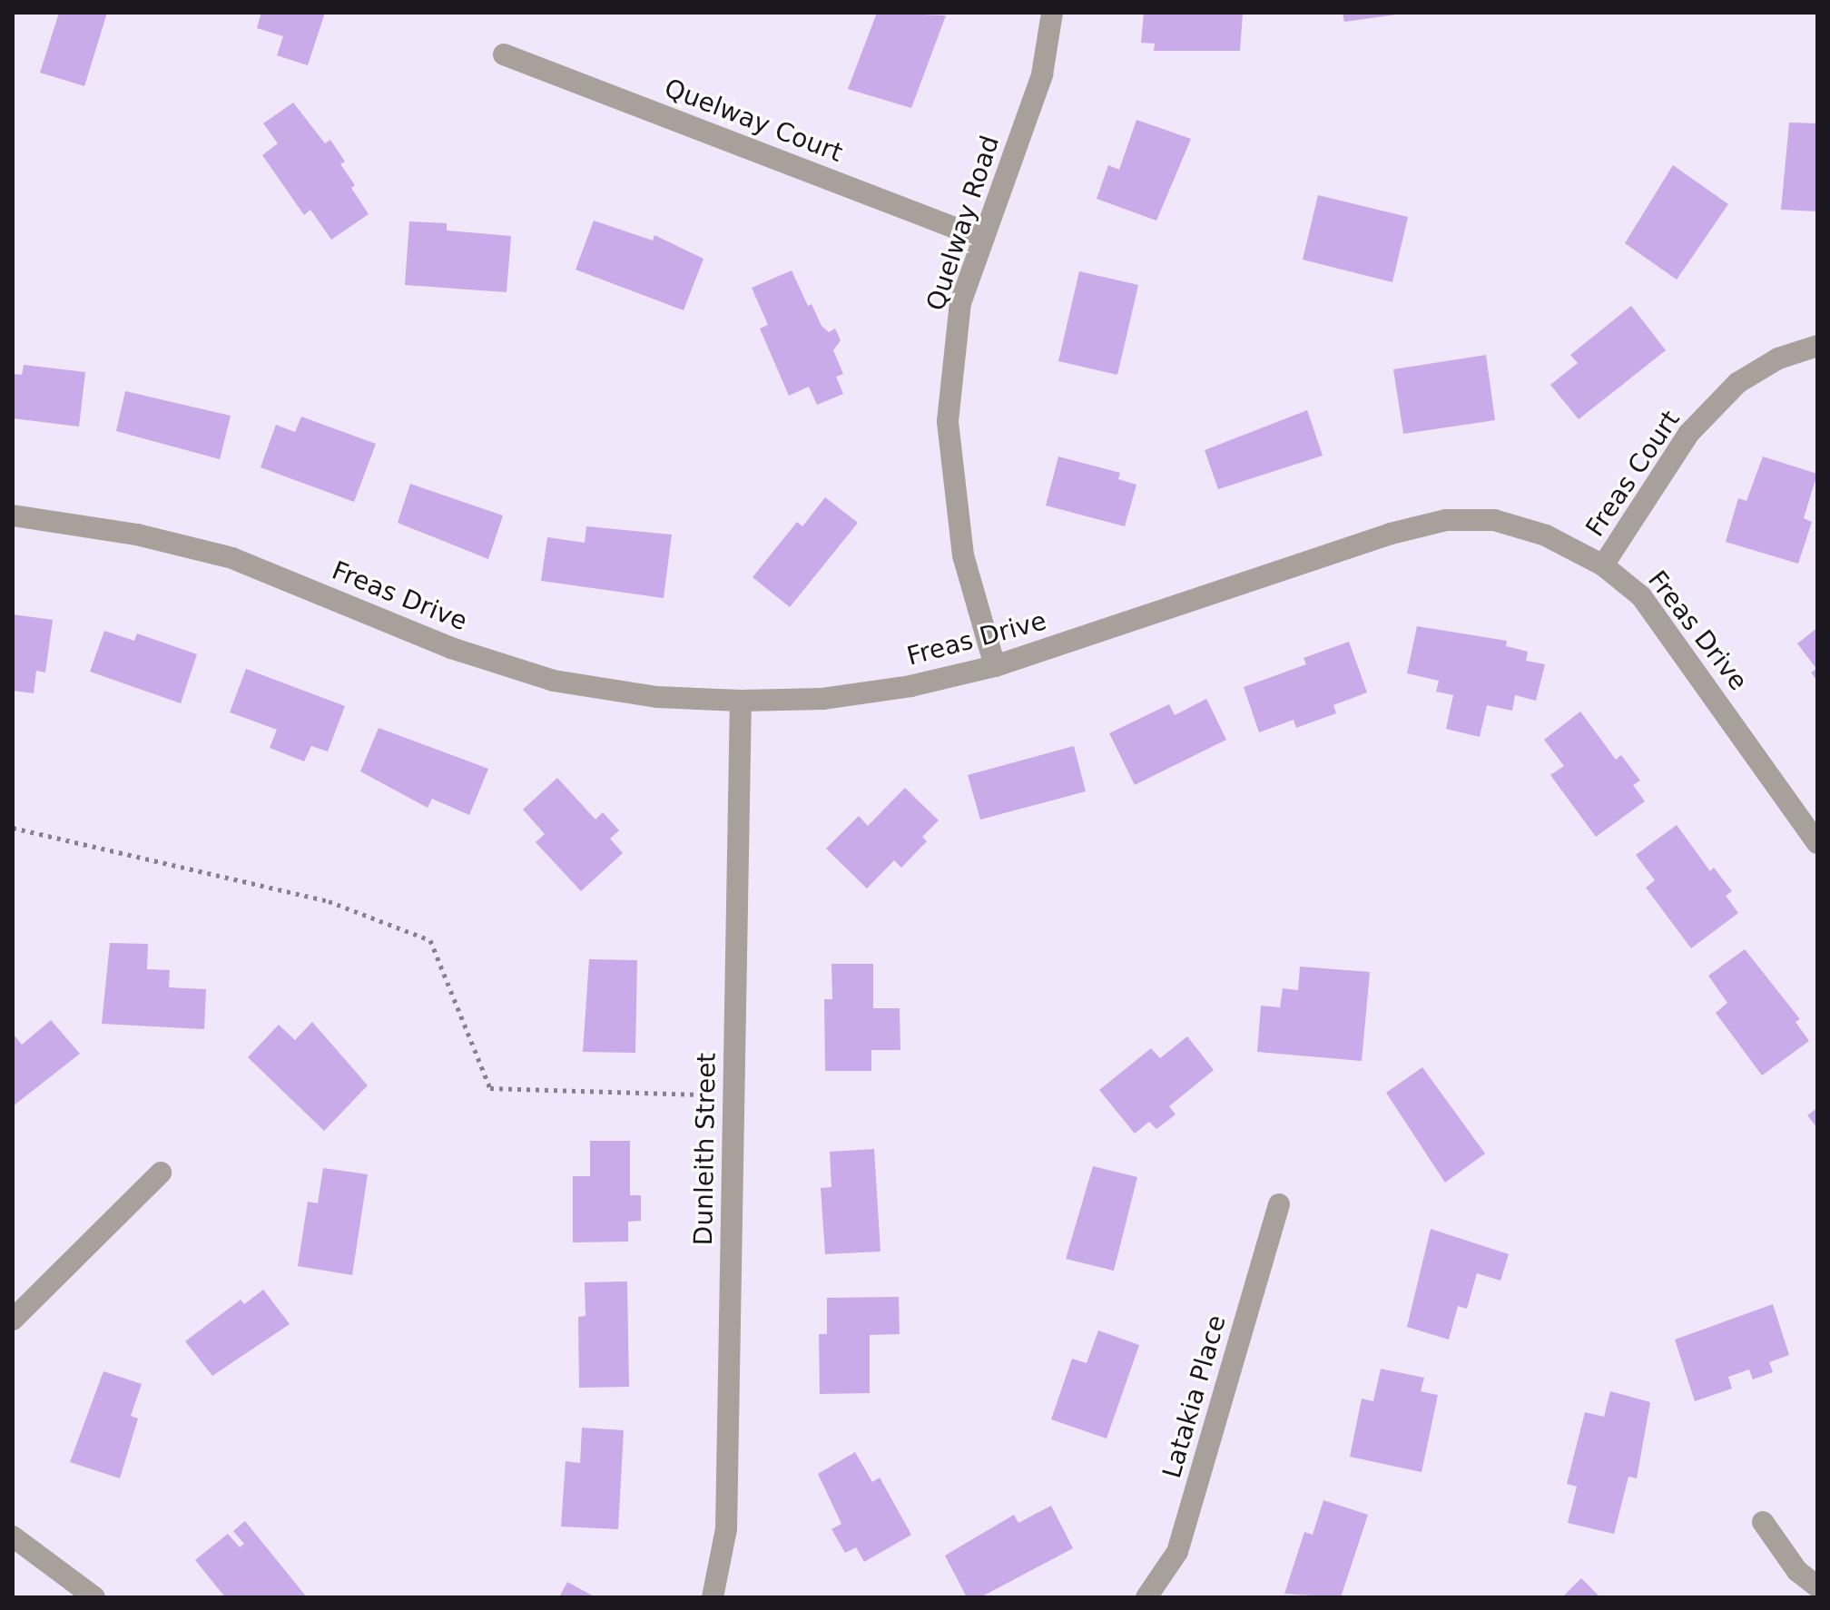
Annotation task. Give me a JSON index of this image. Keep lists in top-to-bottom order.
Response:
{
  "streets": {
    "street": [
      "Quelway Court",
      "Quelway Road",
      "Freas Court",
      "Freas Drive",
      "Dunleith Street",
      "Latakia Place"
    ]
  },
  "crossings": [
    ["Quelway Court", "Quelway Road"],
    ["Quelway Road", "Freas Drive"],
    ["Freas Court", "Freas Drive"],
    ["Freas Drive", "Dunleith Street"]
  ]
}
